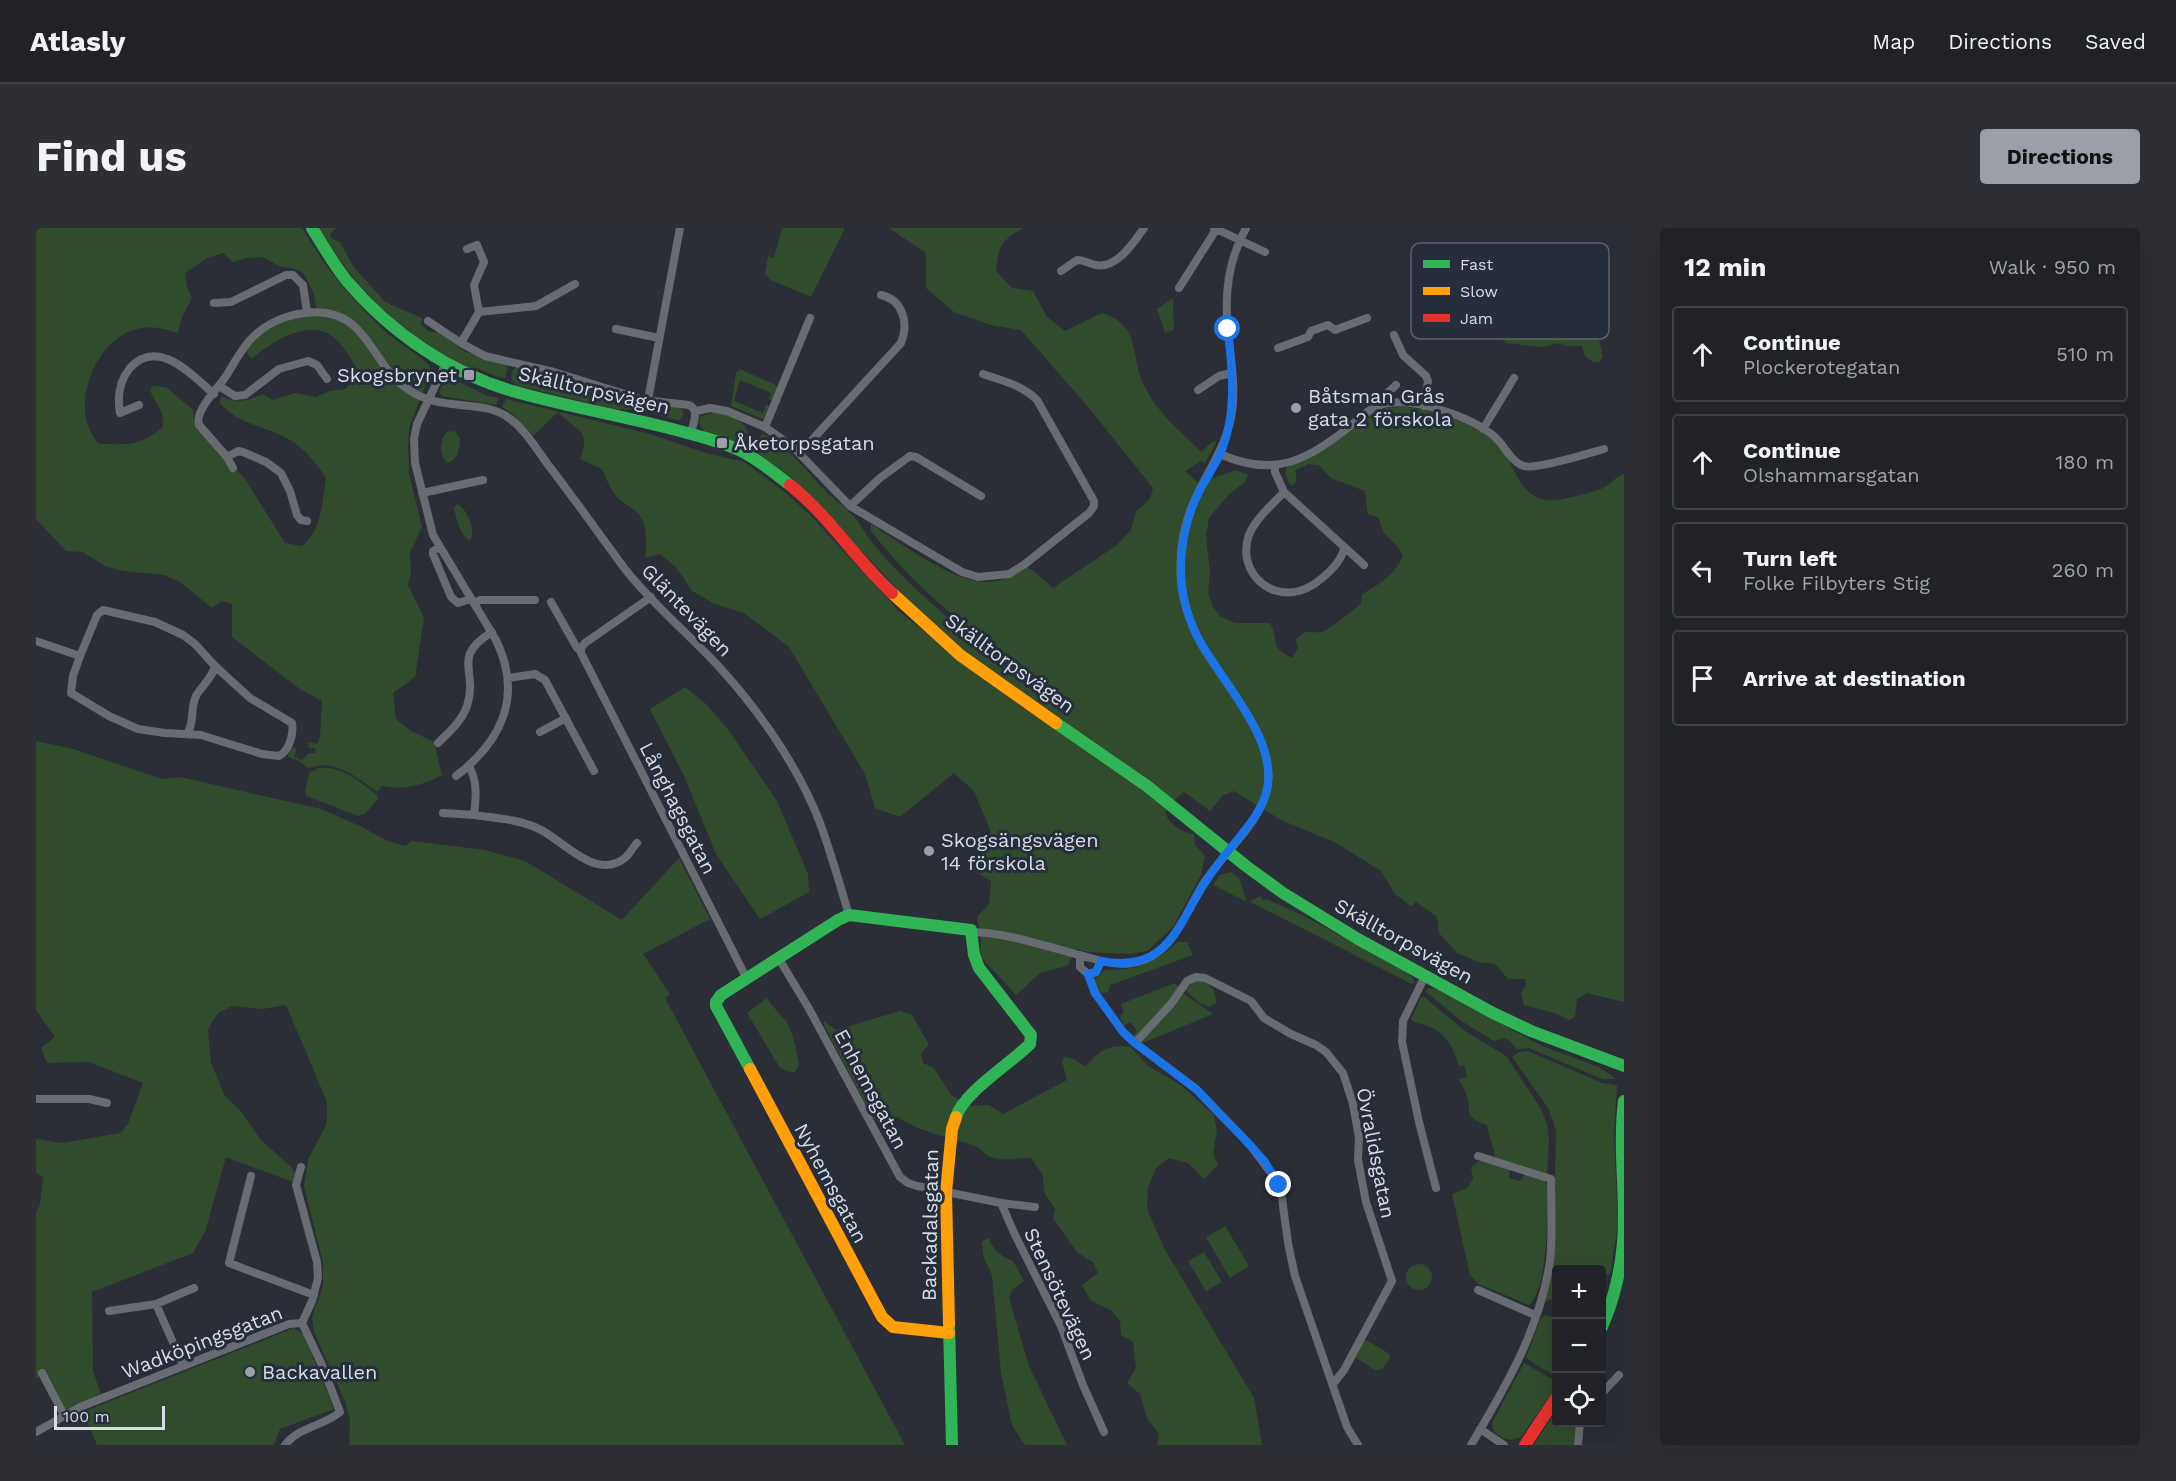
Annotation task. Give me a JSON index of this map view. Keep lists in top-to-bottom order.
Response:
{
  "streets": {
    "street": [
      "Skälltorpsvägen",
      "Gläntevägen",
      "Långhagsgatan",
      "Enhemsgatan",
      "Övralidsgatan",
      "Nyhemsgatan",
      "Backadalsgatan",
      "Stensötevägen",
      "Wadköpingsgatan"
    ]
  },
  "crossings": [
    ["Långhagsgatan", "Nyhemsgatan"],
    ["Enhemsgatan", "Backadalsgatan"],
    ["Enhemsgatan", "Stensötevägen"],
    ["Nyhemsgatan", "Backadalsgatan"]
  ],
  "places": {
    "transit": ["Skogsbrynet", "Åketorpsgatan"],
    "other": ["Båtsman Grås gata 2 förskola", "Skogsängsvägen 14 förskola", "Backavallen"]
  },
  "legend": ["Fast", "Slow", "Jam"],
  "scale_bar": "100 m",
  "page": {
    "header": "Atlasly",
    "nav": ["Map", "Directions", "Saved"],
    "buttons": "Directions",
    "title": "Find us",
    "heading": ["12 min", "Walk · 950 m"],
    "list": [
      ["Continue", "Plockerotegatan", "510 m"],
      ["Continue", "Olshammarsgatan", "180 m"],
      ["Turn left", "Folke Filbyters Stig", "260 m"],
      "Arrive at destination"
    ],
    "map_buttons": ["+", "−"],
    "scale": "100 m"
  }
}
